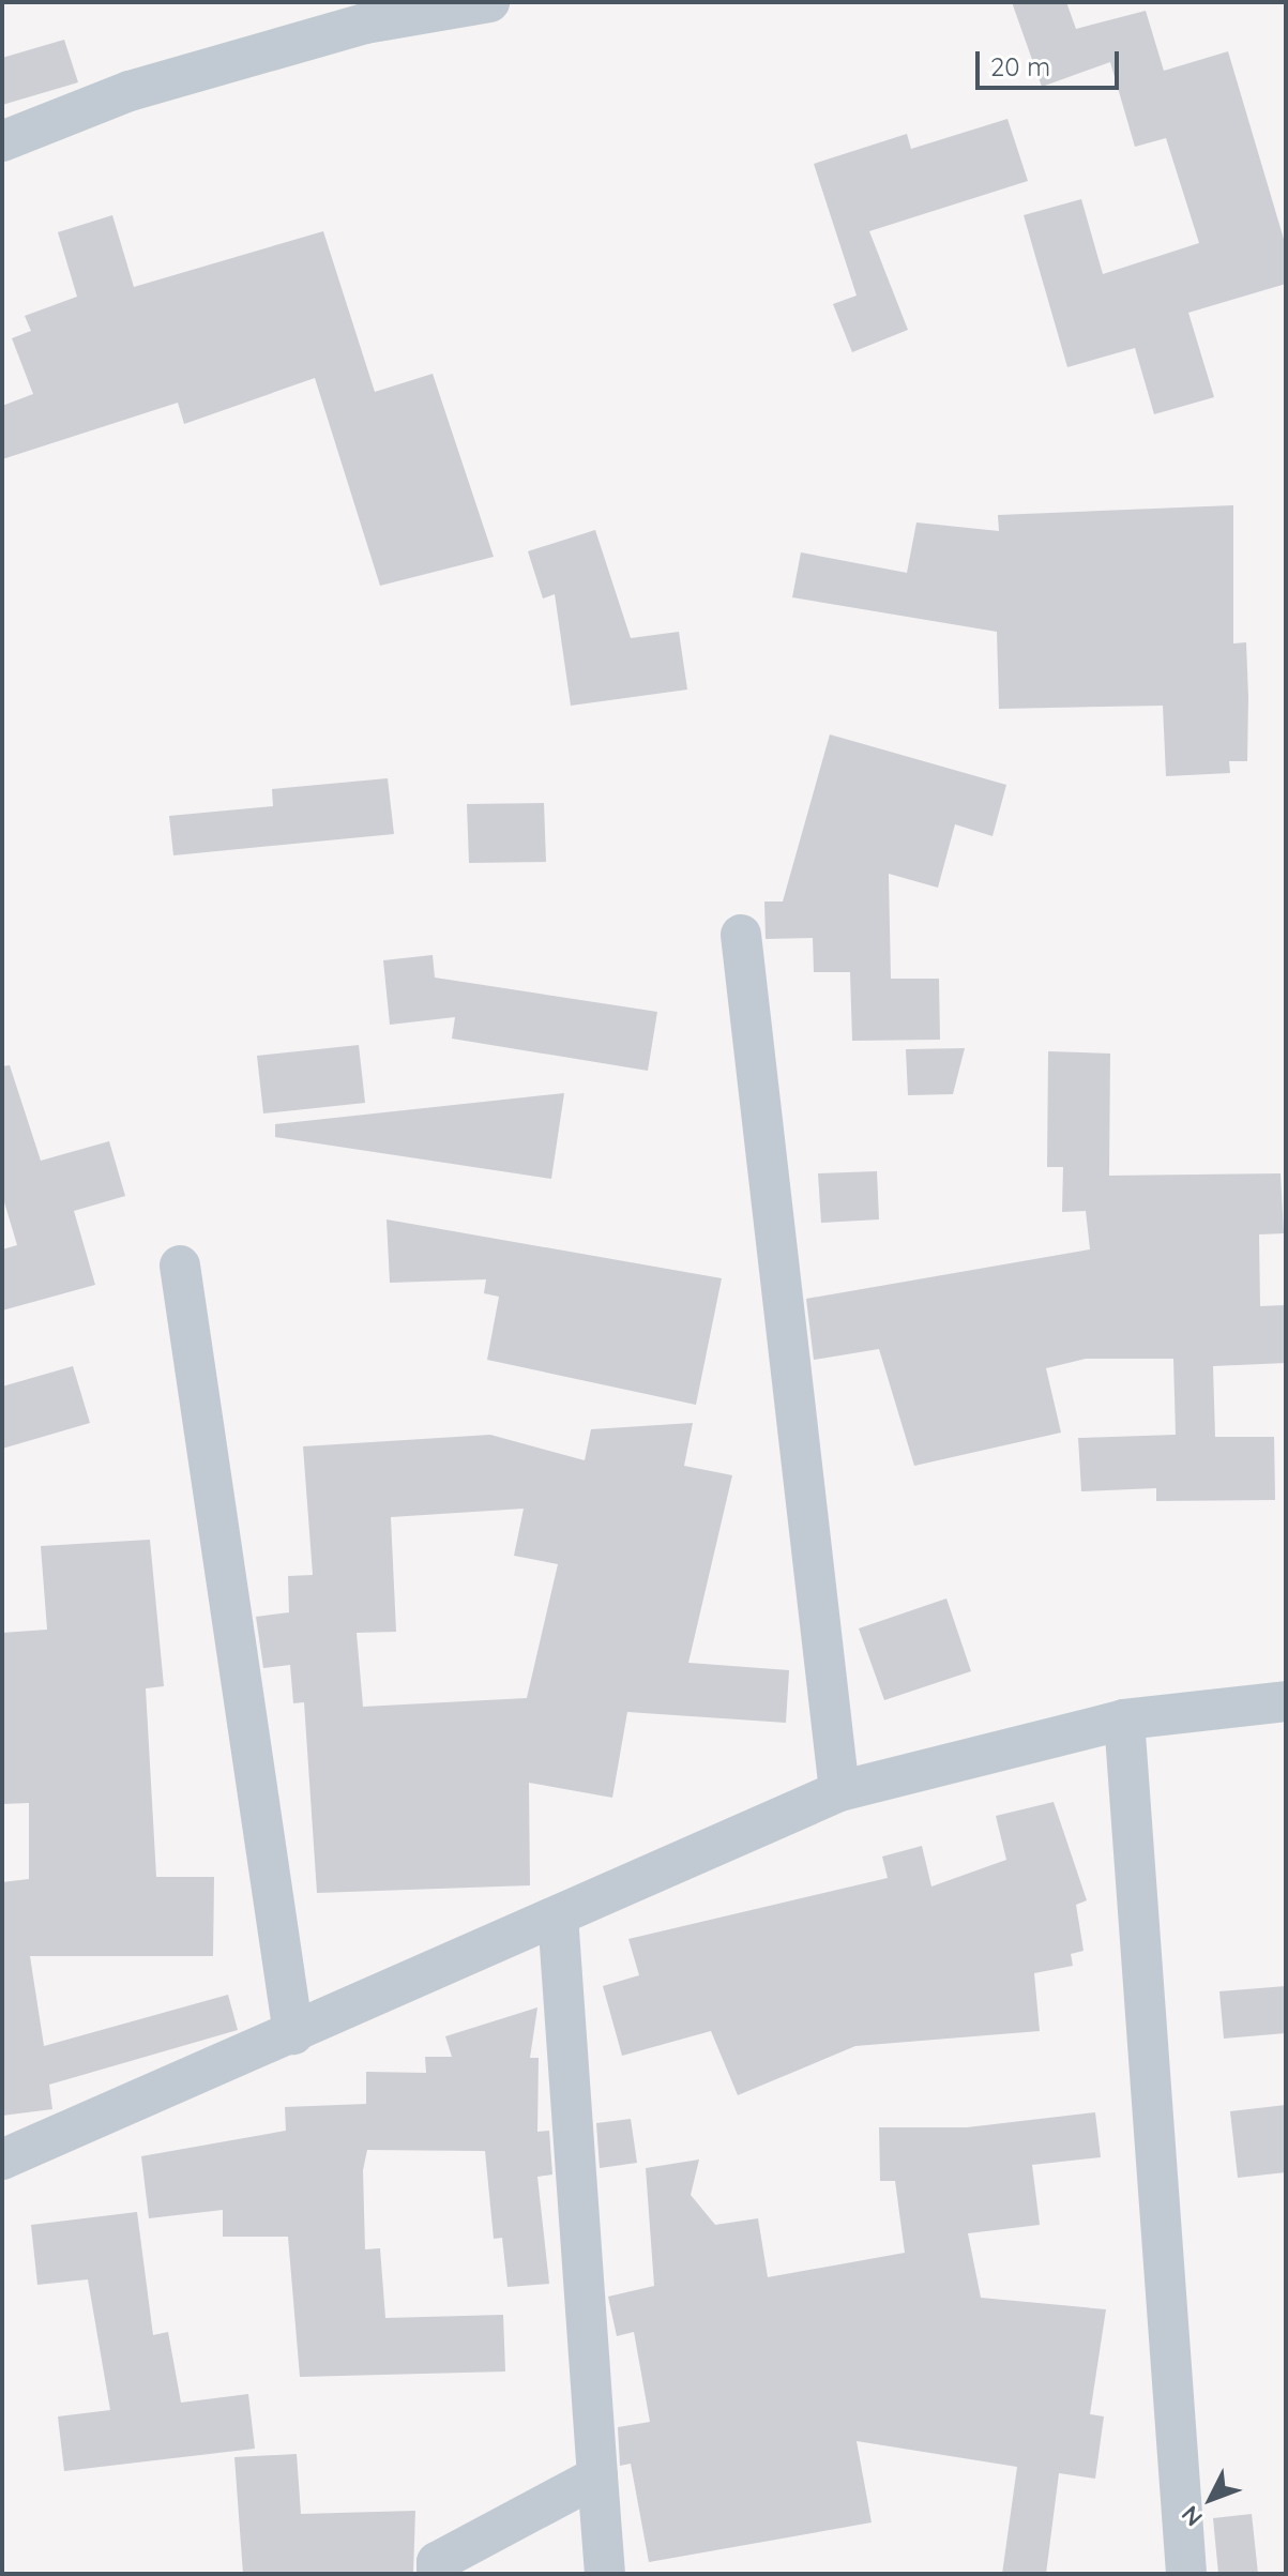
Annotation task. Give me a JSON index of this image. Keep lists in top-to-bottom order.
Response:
{
  "scale_bar": "20 m",
  "north": "bottom left"
}
